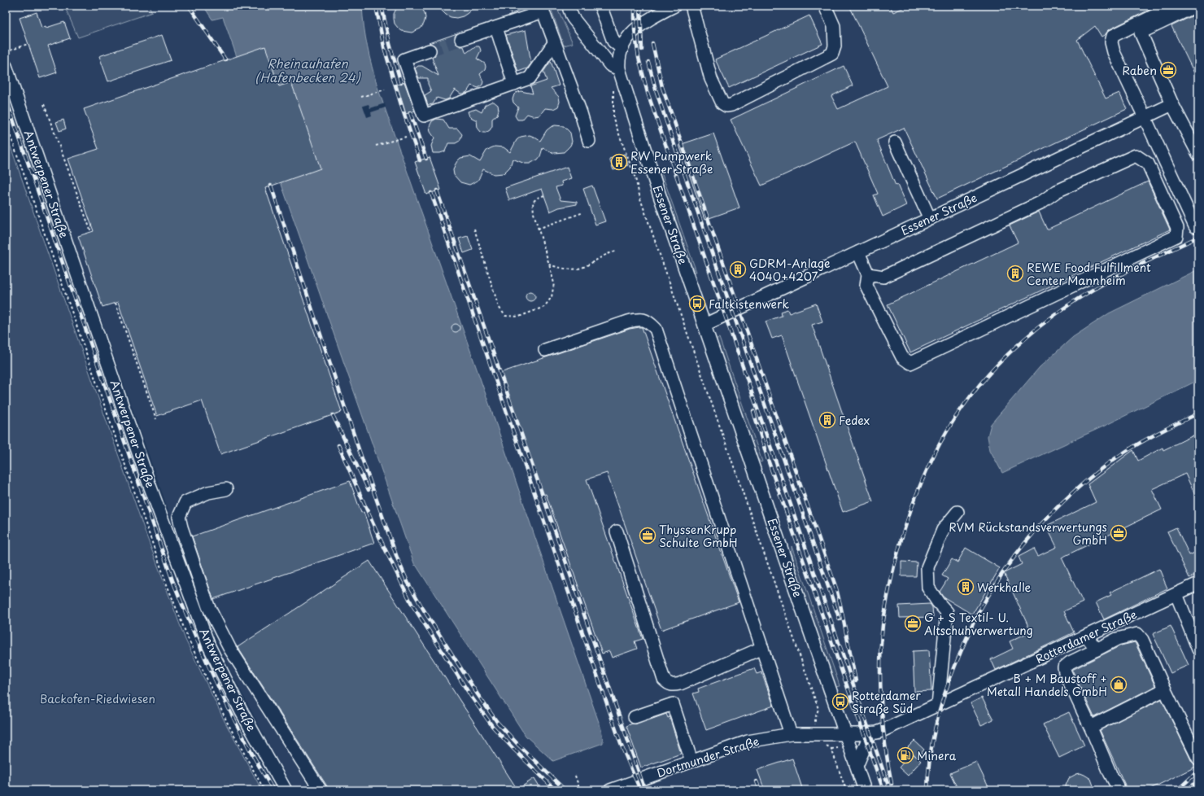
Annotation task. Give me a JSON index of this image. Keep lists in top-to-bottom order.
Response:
{
  "streets": {
    "street": [
      "Antwerpener Straße",
      "Essener Straße",
      "Rotterdamer Straße",
      "Dortmunder Straße"
    ]
  },
  "crossings": [
    ["Essener Straße", "Rotterdamer Straße"],
    ["Essener Straße", "Dortmunder Straße"],
    ["Rotterdamer Straße", "Dortmunder Straße"]
  ],
  "water": ["Rheinauhafen (Hafenbecken 24)"],
  "parks": ["Backofen-Riedwiesen"],
  "places": {
    "office": [
      "Raben",
      "RVM Rückstandsverwertungs GmbH",
      "ThyssenKrupp Schulte GmbH",
      "G + S Textil- U. Altschuhverwertung"
    ],
    "building": [
      "RW Pumpwerk Essener Straße",
      "GDRM-Anlage 4040+4207",
      "REWE Food Fulfillment Center Mannheim",
      "Fedex",
      "Werkhalle"
    ],
    "bus stop": ["Faltkistenwerk", "Rotterdamer Straße Süd"],
    "shop": ["B + M Baustoff + Metall Handels GmbH"],
    "fuel station": ["Minera"]
  }
}
